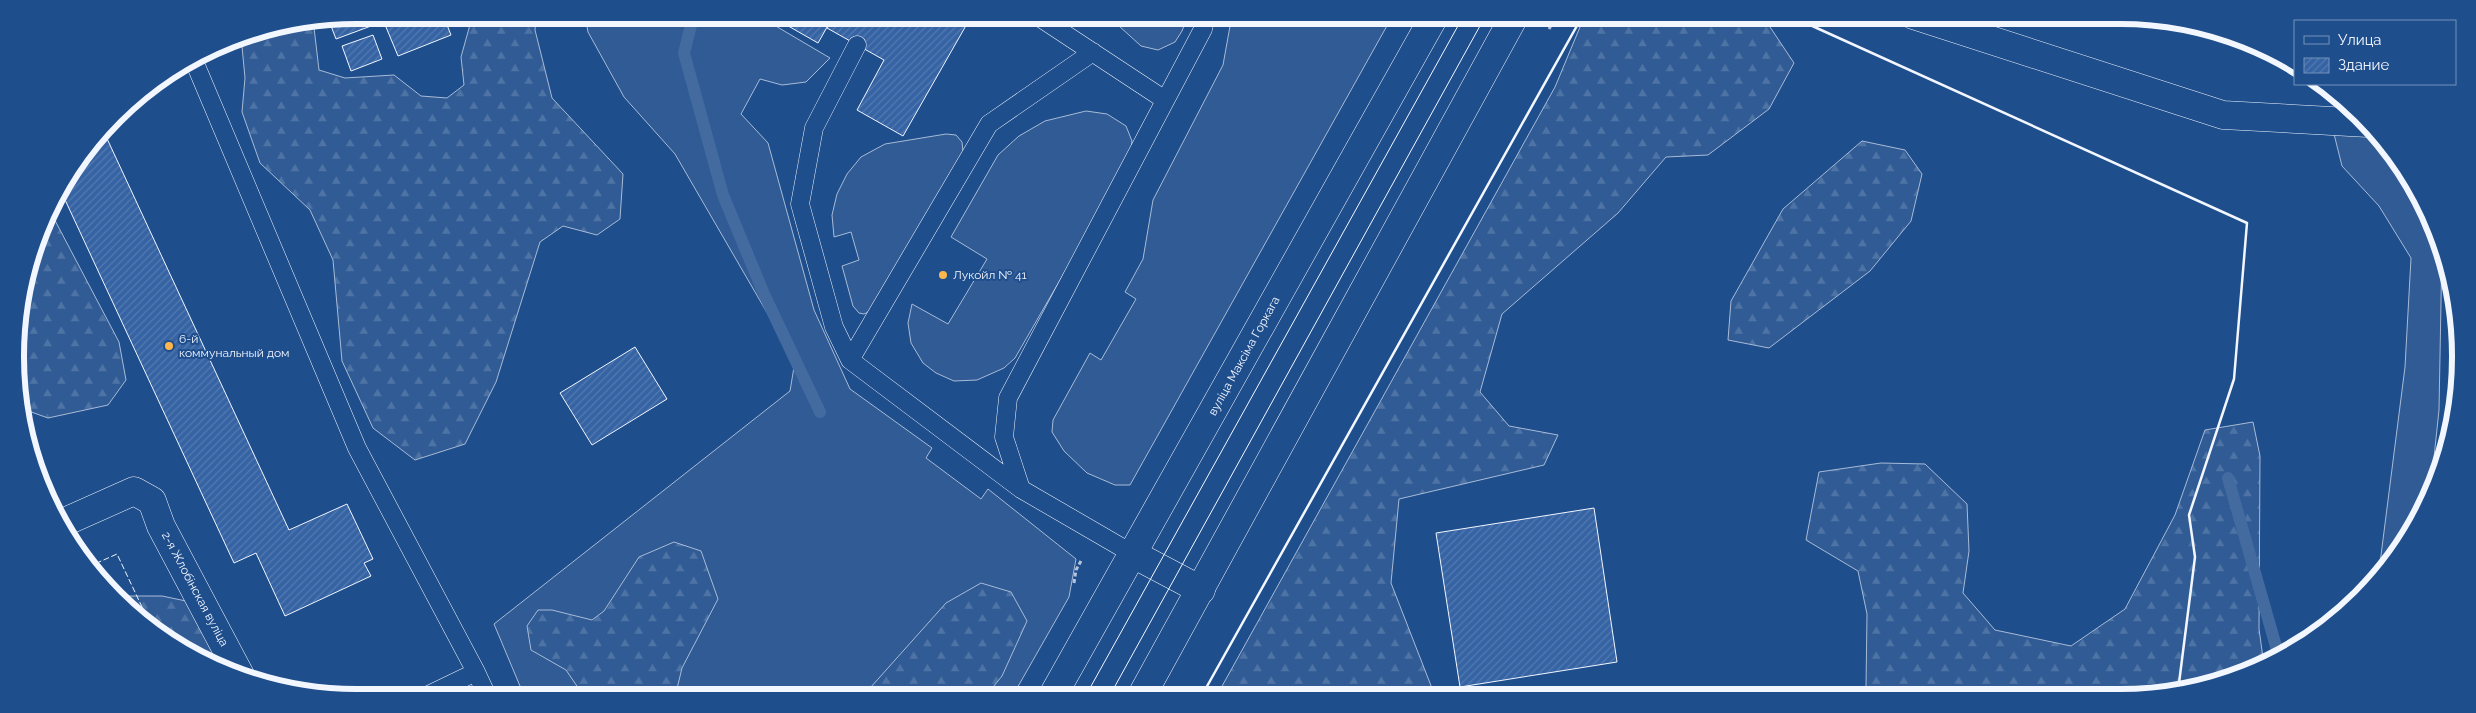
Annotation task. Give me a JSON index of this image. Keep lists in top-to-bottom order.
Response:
{
  "streets": {
    "main road": ["вуліца Максіма Горкага", "2-я Жлобінская вуліца"]
  },
  "places": ["Лукойл № 41", "6-й коммунальный дом"],
  "legend": ["Улица", "Здание"]
}
